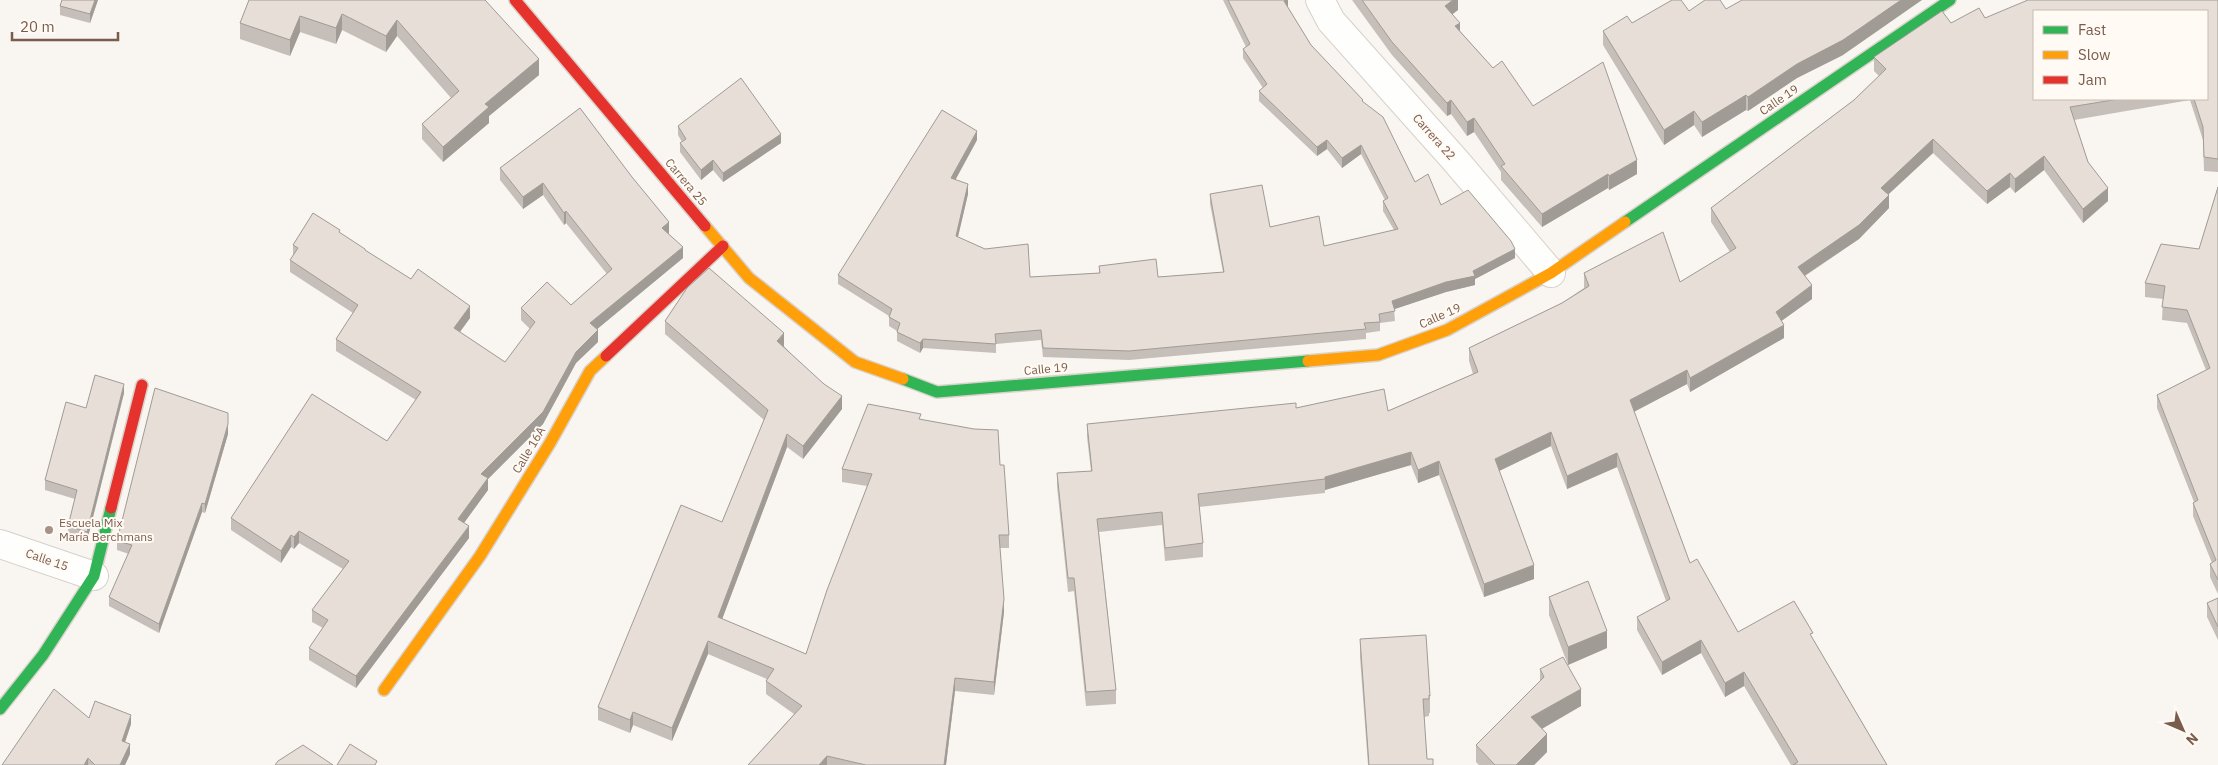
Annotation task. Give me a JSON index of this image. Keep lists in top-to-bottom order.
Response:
{
  "streets": {
    "main road": ["Calle 19", "Carrera 25", "Calle 16A"],
    "street": ["Carrera 22", "Calle 15"]
  },
  "crossings": [
    ["Calle 19", "Carrera 22"],
    ["Calle 19", "Carrera 25"],
    ["Carrera 25", "Calle 16A"]
  ],
  "places": ["Escuela Mix María Berchmans"],
  "legend": ["Fast", "Slow", "Jam"],
  "scale_bar": "20 m",
  "north": "bottom right"
}
